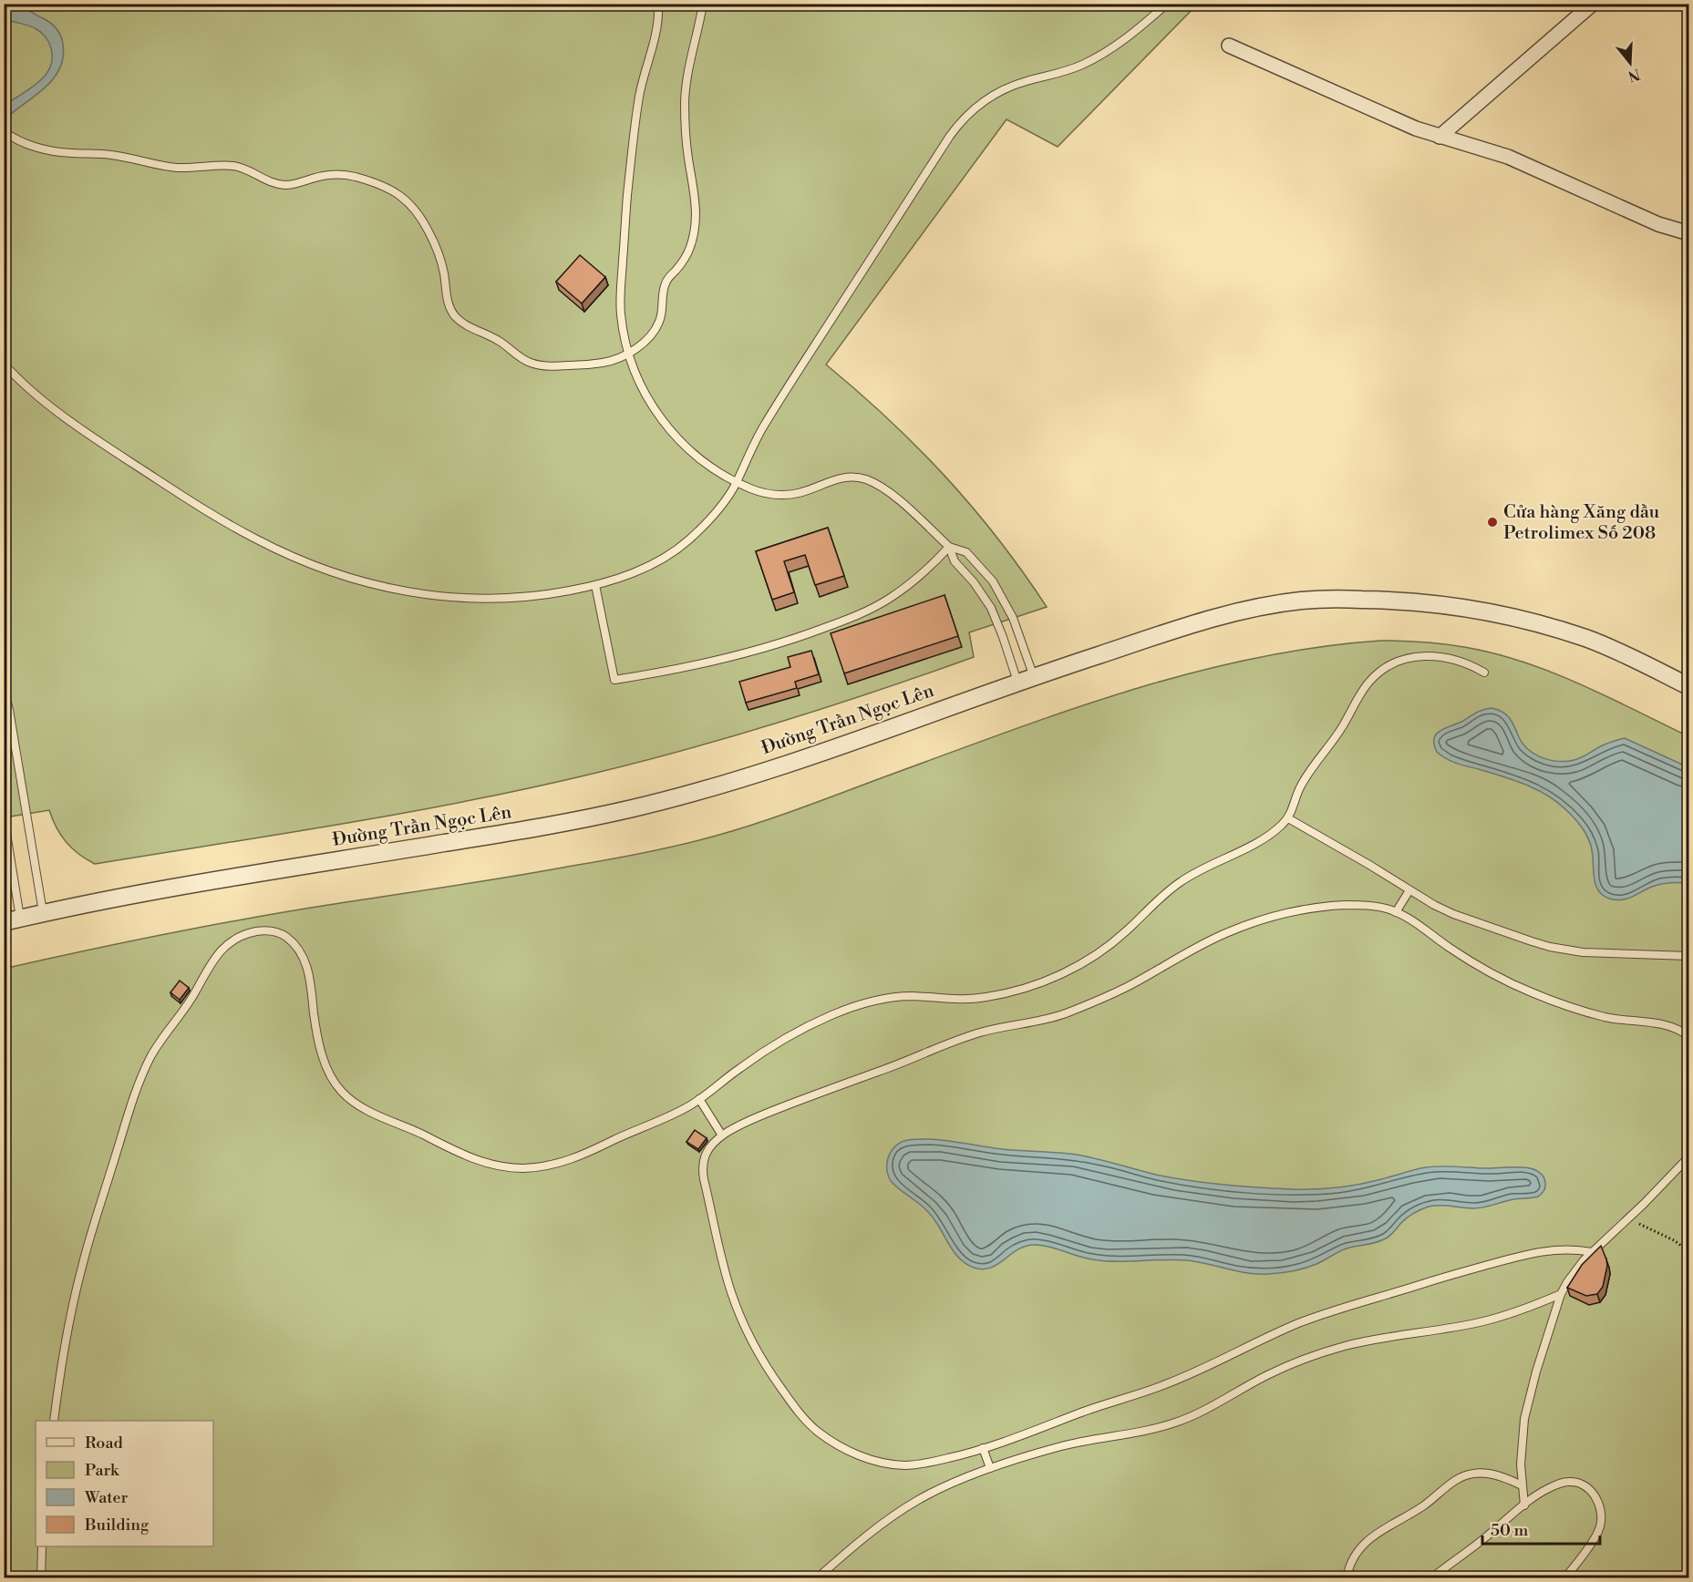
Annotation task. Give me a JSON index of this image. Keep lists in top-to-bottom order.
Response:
{
  "streets": {
    "street": ["Đường Trần Ngọc Lên"]
  },
  "places": ["Cửa hàng Xăng dầu Petrolimex Số 208"],
  "legend": [
    "Road",
    "Park",
    "Water",
    "Building"
  ],
  "scale_bar": "50 m",
  "north": "bottom"
}
